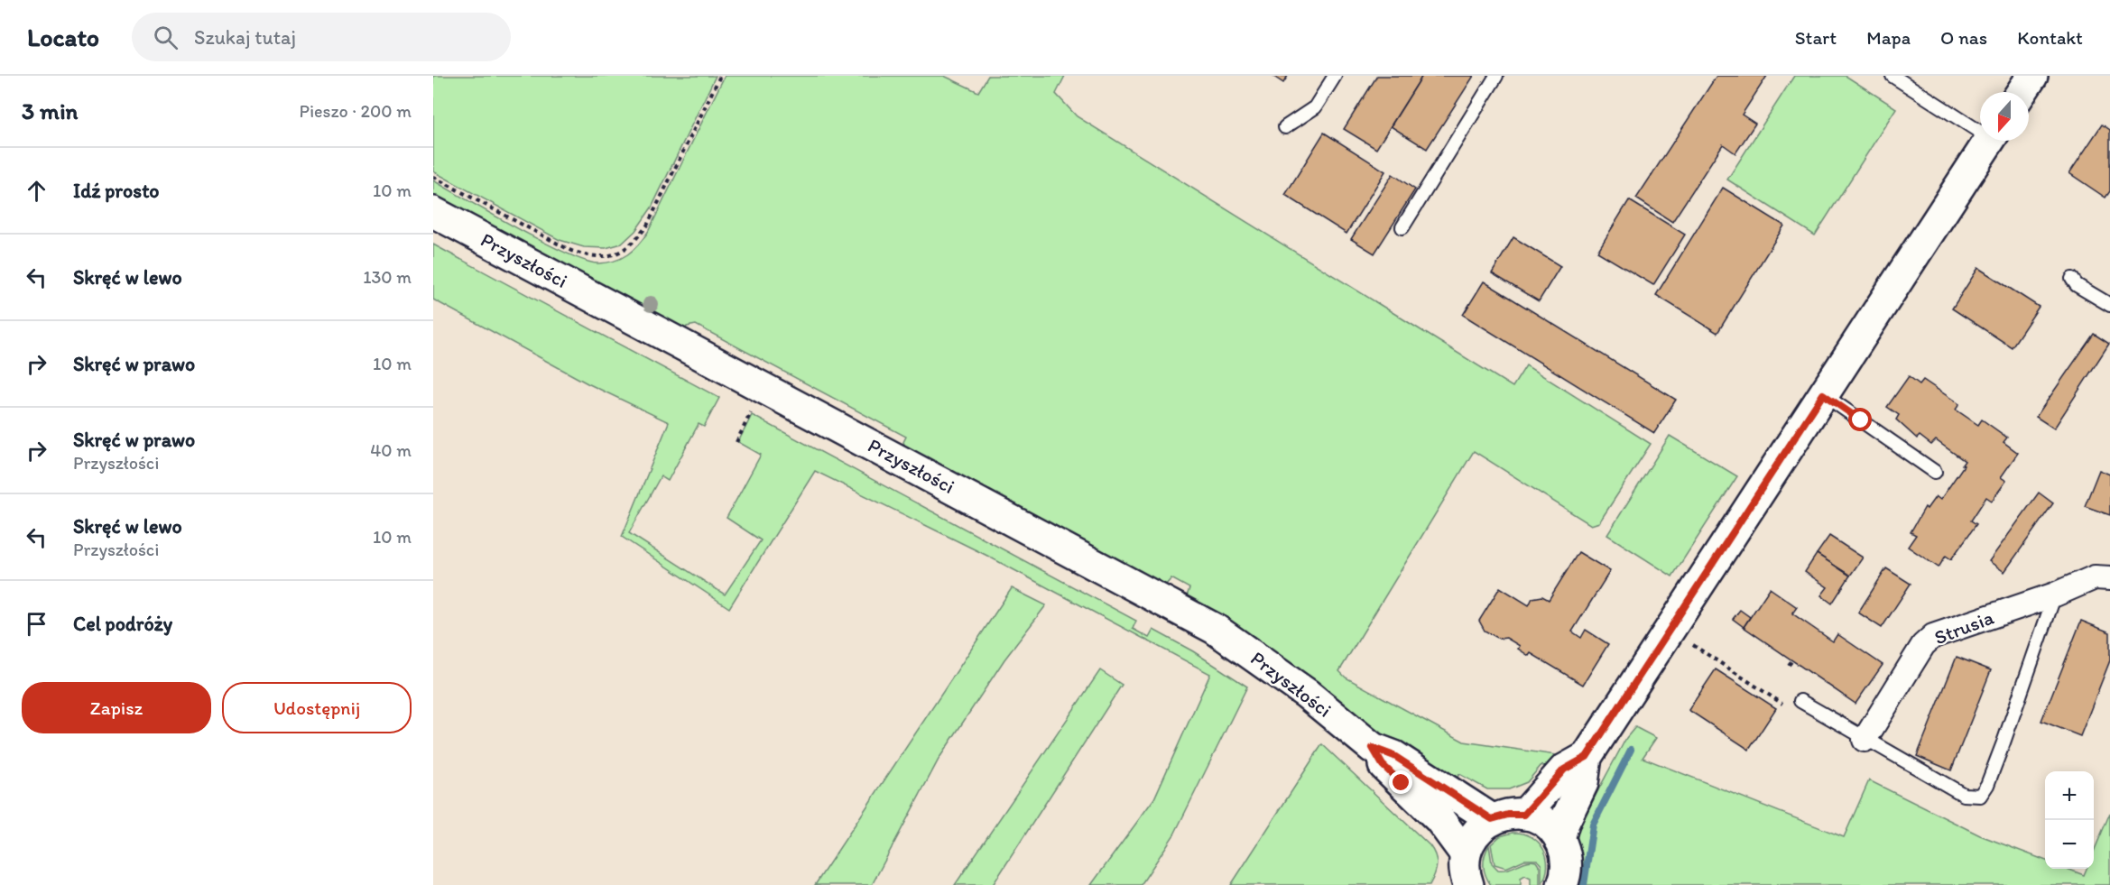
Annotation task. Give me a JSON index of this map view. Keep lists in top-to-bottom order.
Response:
{
  "streets": {
    "street": ["Przyszłości", "Strusia"]
  },
  "north": "bottom",
  "page": {
    "header": "Locato",
    "search": "Szukaj tutaj",
    "nav": [
      "Start",
      "Mapa",
      "O nas",
      "Kontakt"
    ],
    "heading": ["3 min", "Pieszo · 200 m"],
    "list": [
      ["Idź prosto", "10 m"],
      ["Skręć w lewo", "130 m"],
      ["Skręć w prawo", "10 m"],
      ["Skręć w prawo", "Przyszłości", "40 m"],
      ["Skręć w lewo", "Przyszłości", "10 m"],
      "Cel podróży"
    ],
    "buttons": ["Zapisz", "Udostępnij"],
    "map_buttons": ["+", "−"]
  }
}
